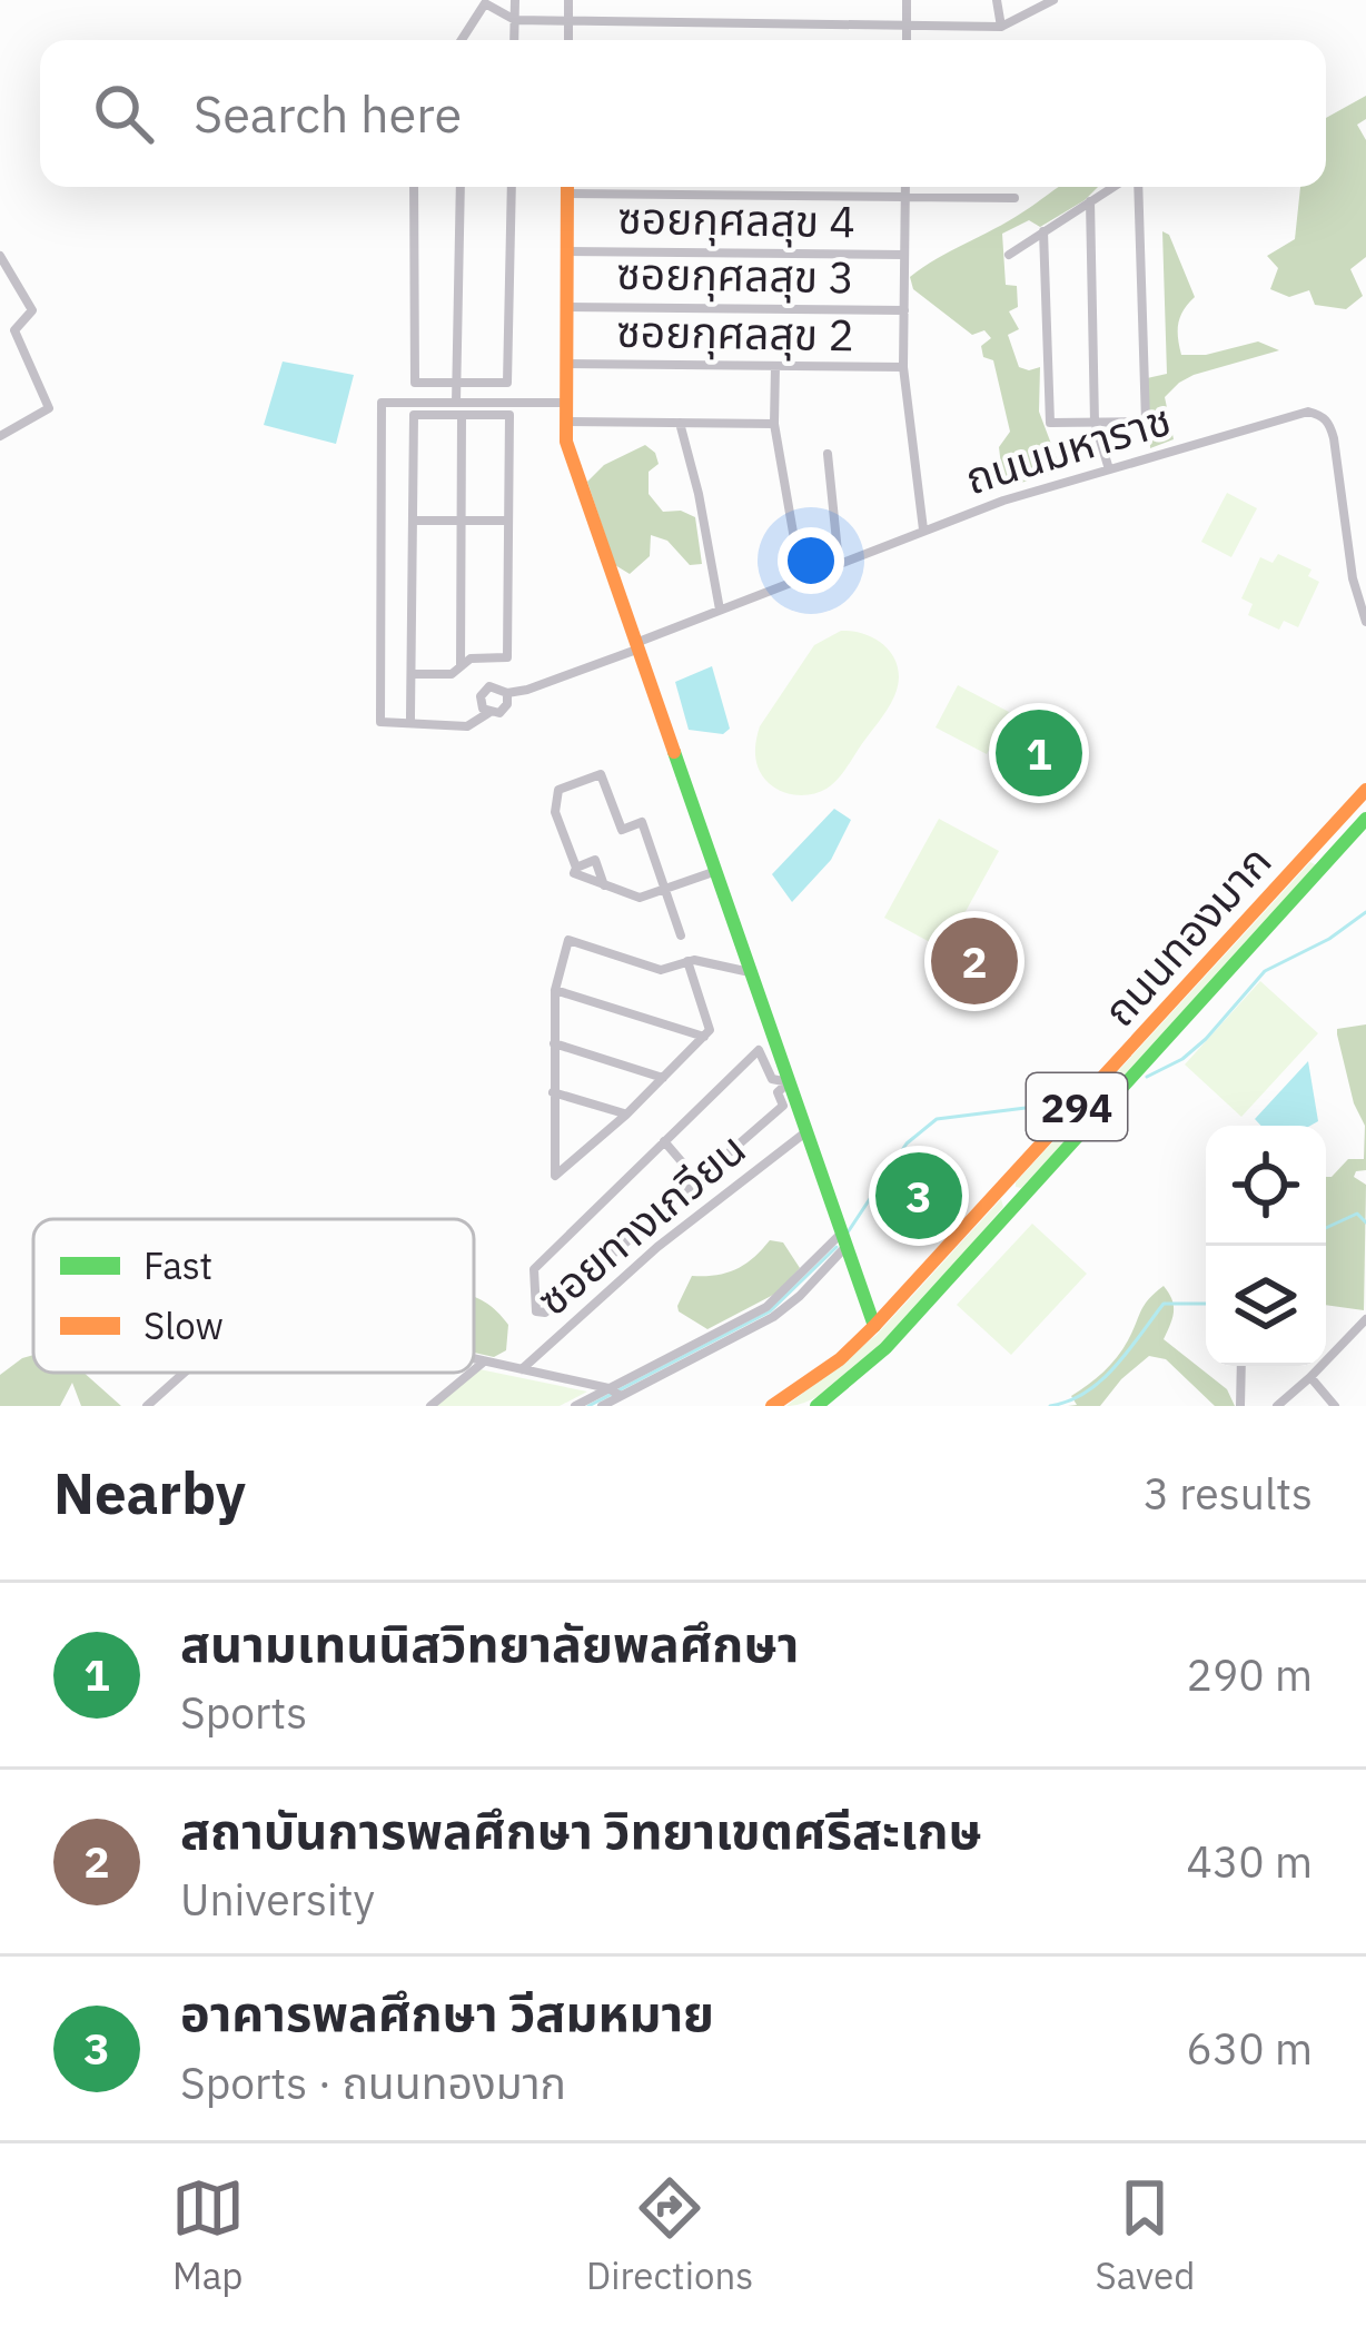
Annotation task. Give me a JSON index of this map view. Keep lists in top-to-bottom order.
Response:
{
  "streets": {
    "main road": ["ถนนทองมาก", "294"],
    "street": [
      "ซอยกุศลสุข 4",
      "ซอยกุศลสุข 3",
      "ซอยกุศลสุข 2",
      "ถนนมหาราช",
      "ซอยทางเกวียน"
    ]
  },
  "legend": ["Fast", "Slow"],
  "page": {
    "search": "Search here",
    "pins": ["1", "2", "3"],
    "heading": ["Nearby", "3 results"],
    "list": [
      {
        "mark": "1",
        "name": "สนามเทนนิสวิทยาลัยพลศึกษา",
        "note": "Sports",
        "value": "290 m"
      },
      {
        "mark": "2",
        "name": "สถาบันการพลศึกษา วิทยาเขตศรีสะเกษ",
        "note": "University",
        "value": "430 m"
      },
      {
        "mark": "3",
        "name": "อาคารพลศึกษา วีสมหมาย",
        "note": "Sports · ถนนทองมาก",
        "value": "630 m"
      }
    ],
    "nav": ["Map", "Directions", "Saved"]
  }
}
